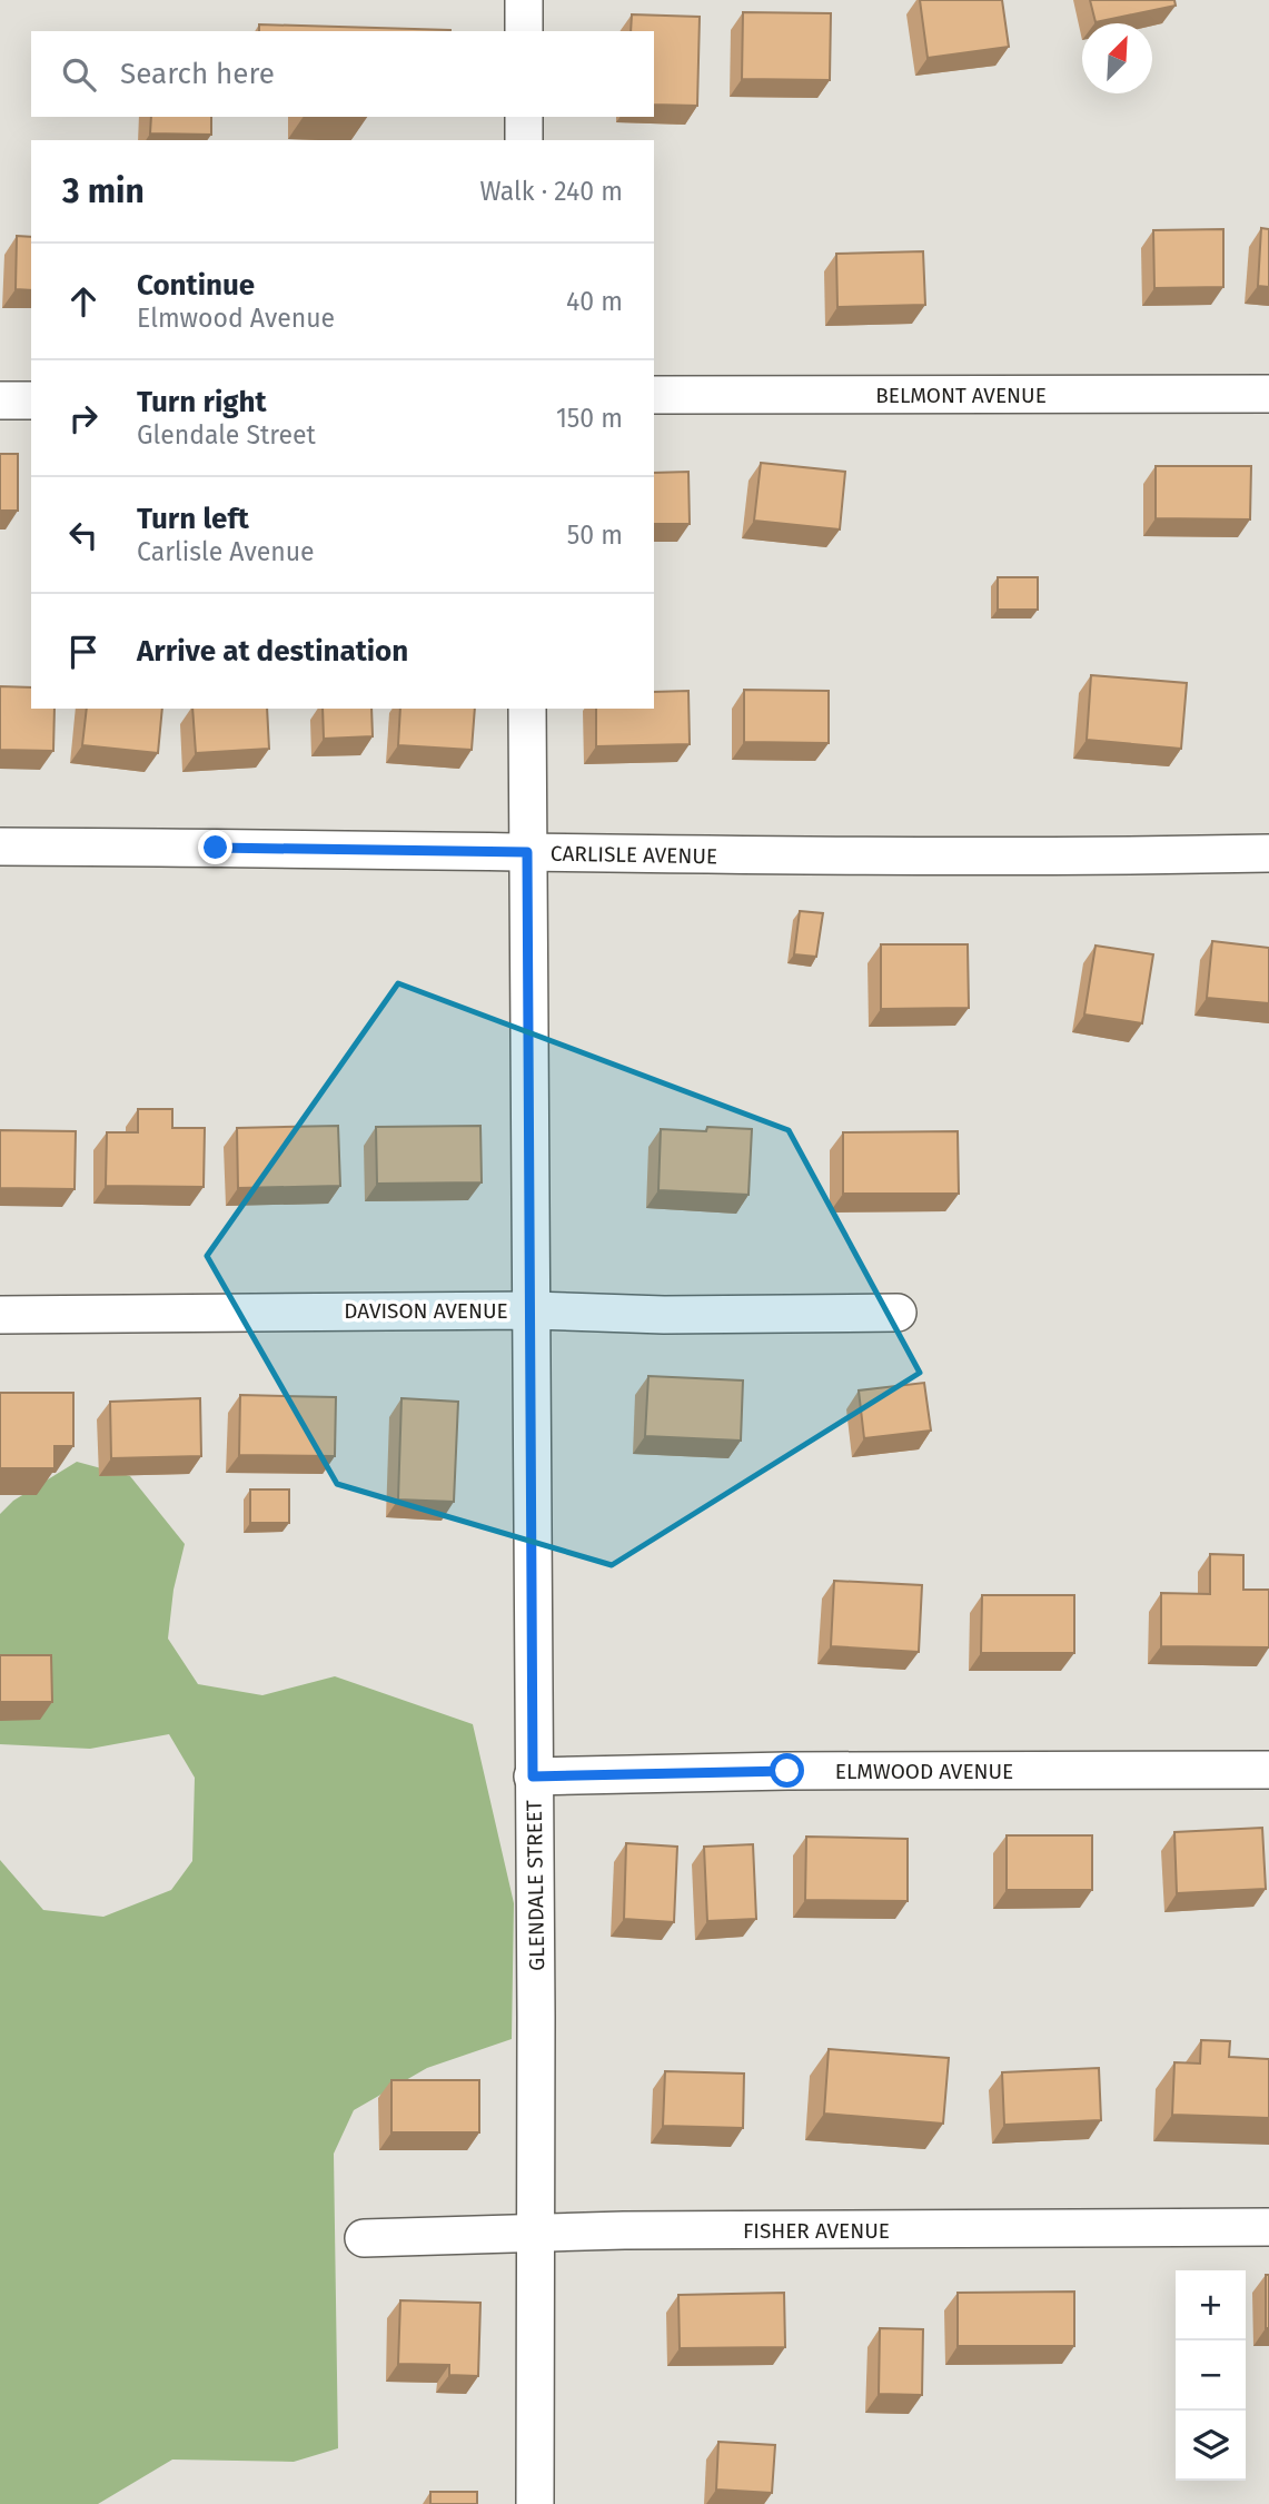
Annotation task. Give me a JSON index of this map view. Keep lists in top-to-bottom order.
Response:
{
  "streets": {
    "street": [
      "BELMONT AVENUE",
      "CARLISLE AVENUE",
      "DAVISON AVENUE",
      "ELMWOOD AVENUE",
      "GLENDALE STREET",
      "FISHER AVENUE"
    ]
  },
  "crossings": [
    ["CARLISLE AVENUE", "GLENDALE STREET"],
    ["DAVISON AVENUE", "GLENDALE STREET"],
    ["ELMWOOD AVENUE", "GLENDALE STREET"],
    ["GLENDALE STREET", "FISHER AVENUE"]
  ],
  "north": "top right",
  "page": {
    "search": "Search here",
    "heading": ["3 min", "Walk · 240 m"],
    "list": [
      ["Continue", "Elmwood Avenue", "40 m"],
      ["Turn right", "Glendale Street", "150 m"],
      ["Turn left", "Carlisle Avenue", "50 m"],
      "Arrive at destination"
    ],
    "map_buttons": ["+", "−"]
  }
}
